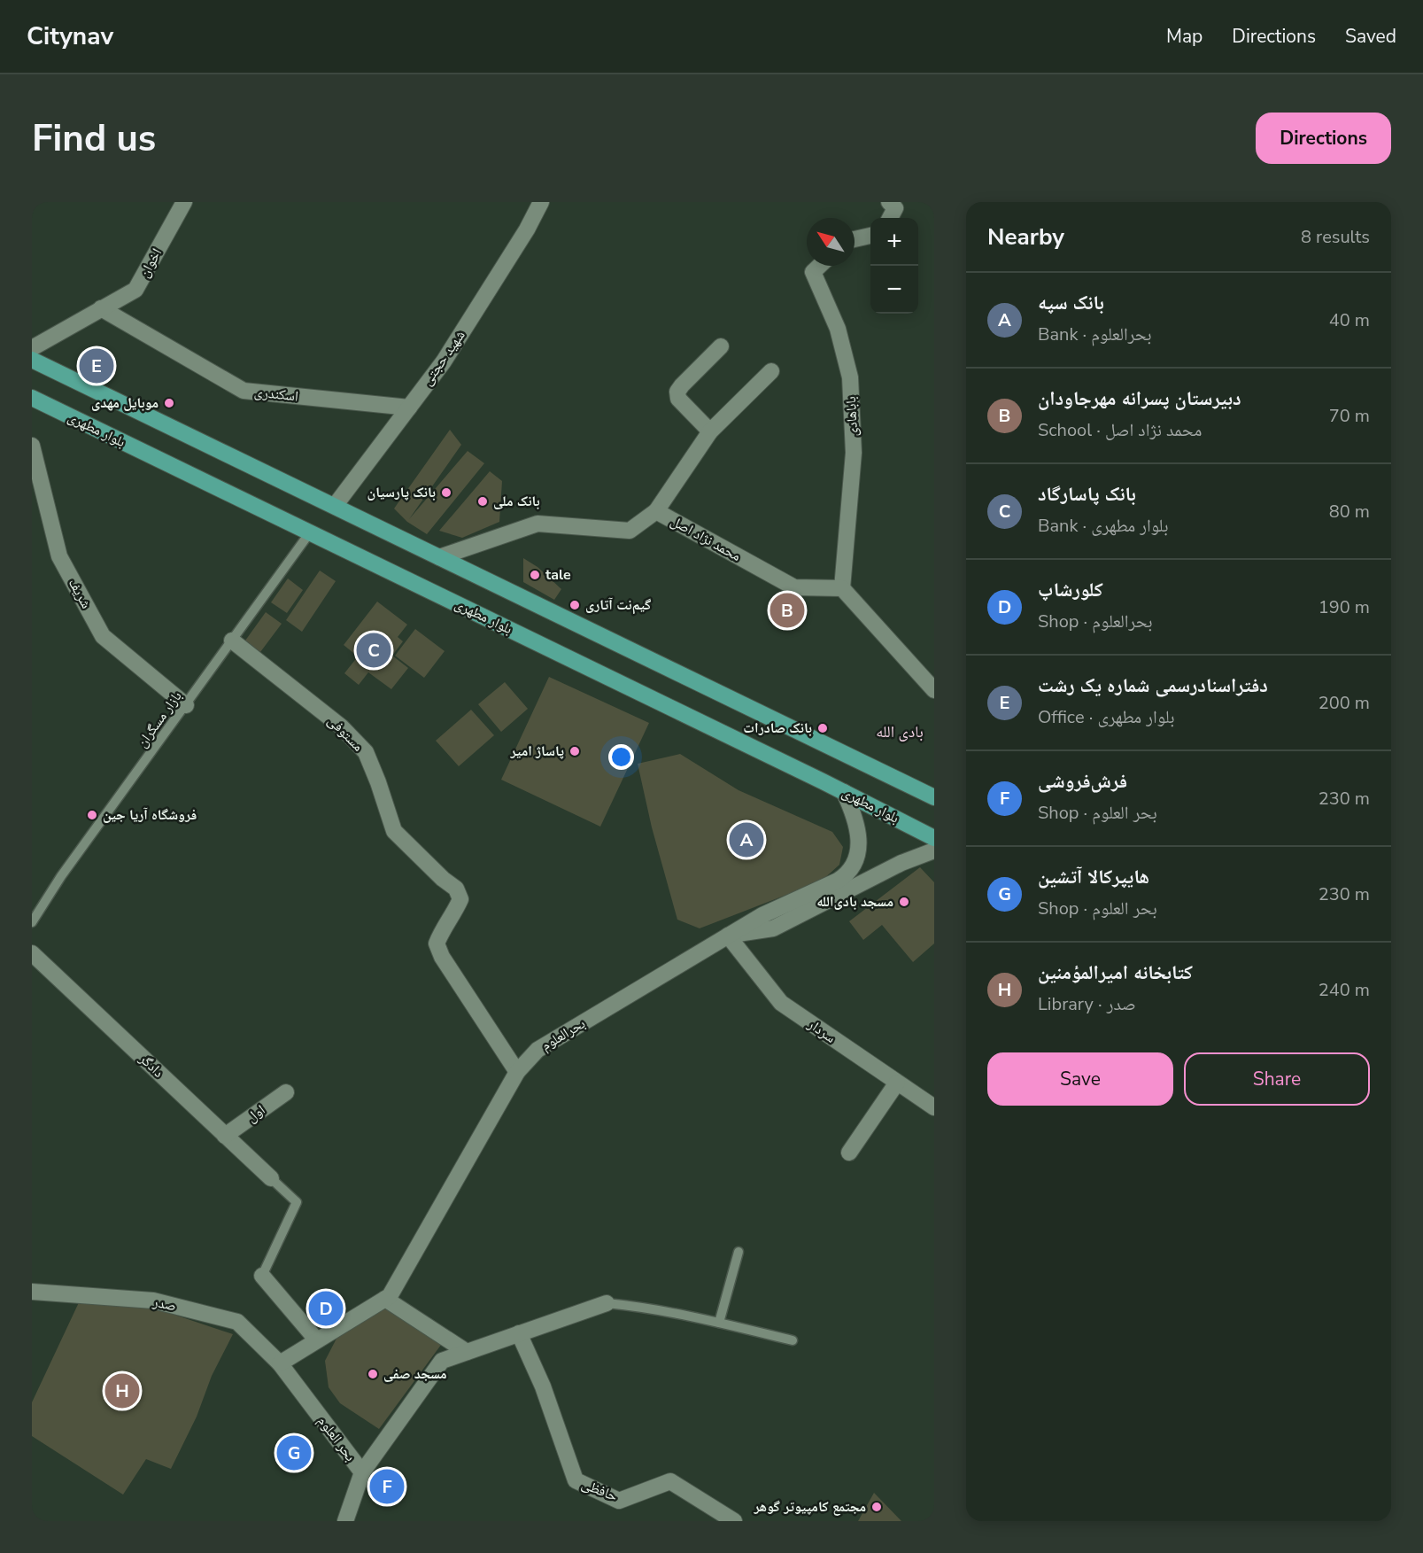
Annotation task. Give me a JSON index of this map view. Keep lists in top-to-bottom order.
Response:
{
  "streets": {
    "main road": ["بلوار مطهری"],
    "street": [
      "اخوان",
      "شهید حجتی",
      "اسکندری",
      "باباهادی",
      "محمد نژاد اصل",
      "شریف",
      "مستوفی",
      "سردار",
      "بحرالعلوم",
      "دادگر",
      "اول",
      "صدر",
      "بحر العلوم",
      "حافظی"
    ],
    "lane": ["بازار مسگران"]
  },
  "crossings": [
    ["اخوان", "اسکندری"],
    ["شهید حجتی", "اسکندری"],
    ["باباهادی", "محمد نژاد اصل"],
    ["بلوار مطهری", "بازار مسگران"],
    ["بلوار مطهری", "بحرالعلوم"],
    ["شریف", "بازار مسگران"],
    ["بازار مسگران", "مستوفی"],
    ["مستوفی", "بحرالعلوم"],
    ["سردار", "بحرالعلوم"],
    ["بحرالعلوم", "صدر"],
    ["بحرالعلوم", "بحر العلوم"],
    ["دادگر", "اول"],
    ["صدر", "بحر العلوم"]
  ],
  "districts": ["بادی الله"],
  "places": [
    "موبایل مهدی",
    "بانک پارسیان",
    "بانک ملی",
    "tale",
    "گیم‌نت آتاری",
    "بانک صادرات",
    "پاساژ امیر",
    "فروشگاه آریا جین",
    "مسجد بادی‌الله",
    "مسجد صفی",
    "مجتمع کامپیوتر گوهر"
  ],
  "north": "top left",
  "page": {
    "header": "Citynav",
    "nav": ["Map", "Directions", "Saved"],
    "buttons": [
      "Directions",
      ["Save", "Share"]
    ],
    "title": "Find us",
    "heading": ["Nearby", "8 results"],
    "map_buttons": ["+", "−"],
    "list": [
      {
        "mark": "A",
        "name": "بانک سپه",
        "note": "Bank · بحرالعلوم",
        "value": "40 m"
      },
      {
        "mark": "B",
        "name": "دبیرستان پسرانه مهرجاودان",
        "note": "School · محمد نژاد اصل",
        "value": "70 m"
      },
      {
        "mark": "C",
        "name": "بانک پاسارگاد",
        "note": "Bank · بلوار مطهری",
        "value": "80 m"
      },
      {
        "mark": "D",
        "name": "کلورشاپ",
        "note": "Shop · بحرالعلوم",
        "value": "190 m"
      },
      {
        "mark": "E",
        "name": "دفتراسنادرسمی شماره یک رشت",
        "note": "Office · بلوار مطهری",
        "value": "200 m"
      },
      {
        "mark": "F",
        "name": "فرش‌فروشی",
        "note": "Shop · بحر العلوم",
        "value": "230 m"
      },
      {
        "mark": "G",
        "name": "هایپرکالا آتشین",
        "note": "Shop · بحر العلوم",
        "value": "230 m"
      },
      {
        "mark": "H",
        "name": "کتابخانه امیرالمؤمنین",
        "note": "Library · صدر",
        "value": "240 m"
      }
    ],
    "pins": [
      "E",
      "B",
      "C",
      "A",
      "D",
      "H",
      "G",
      "F"
    ]
  }
}
